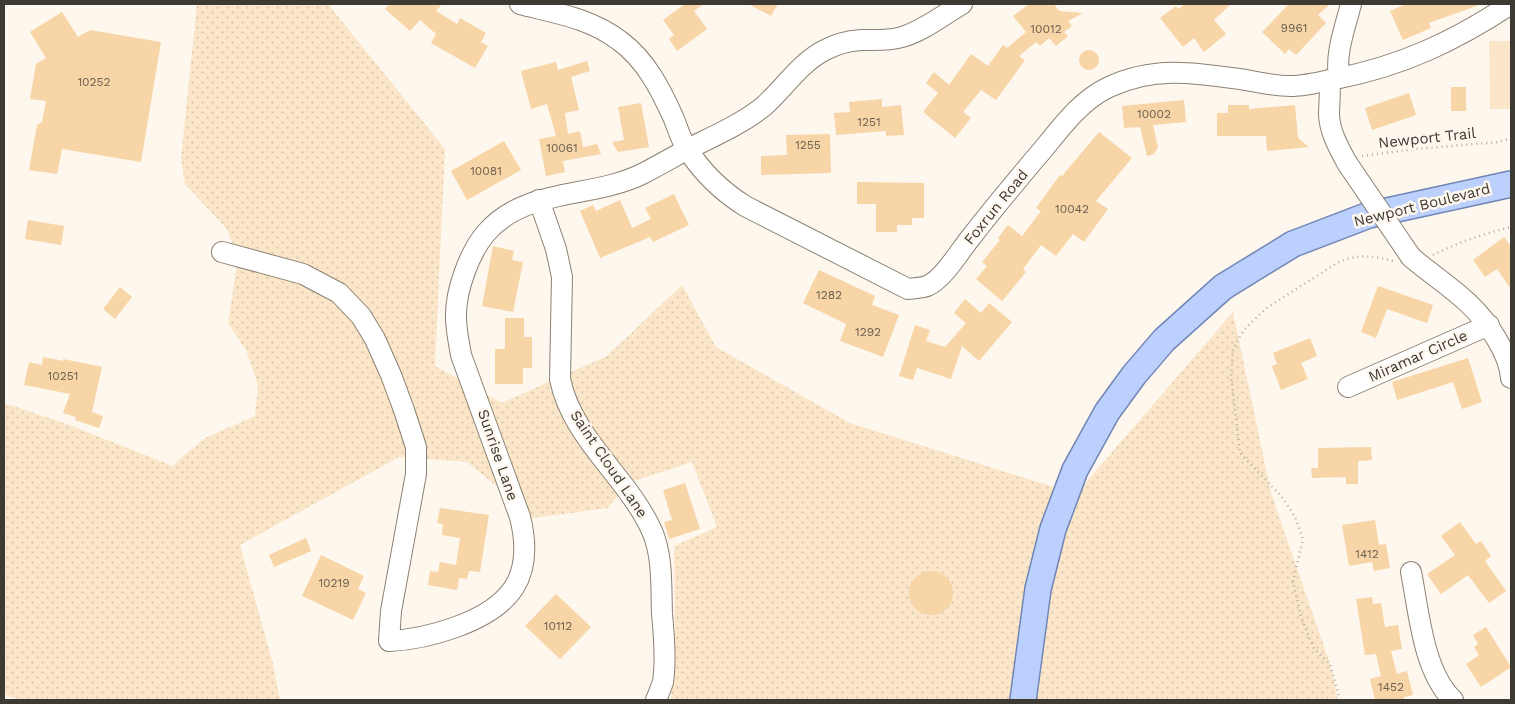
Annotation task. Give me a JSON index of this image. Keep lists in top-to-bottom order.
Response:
{
  "streets": {
    "main road": ["Newport Boulevard"],
    "street": [
      "Foxrun Road",
      "Miramar Circle",
      "Sunrise Lane",
      "Saint Cloud Lane"
    ],
    "path": ["Newport Trail"]
  },
  "crossings": [
    ["Foxrun Road", "Sunrise Lane"],
    ["Sunrise Lane", "Saint Cloud Lane"]
  ],
  "house_numbers": [
    "9961",
    "10012",
    "10252",
    "10002",
    "1251",
    "1255",
    "10061",
    "10081",
    "10042",
    "1282",
    "1292",
    "10251",
    "1412",
    "10219",
    "10112",
    "1452"
  ]
}
